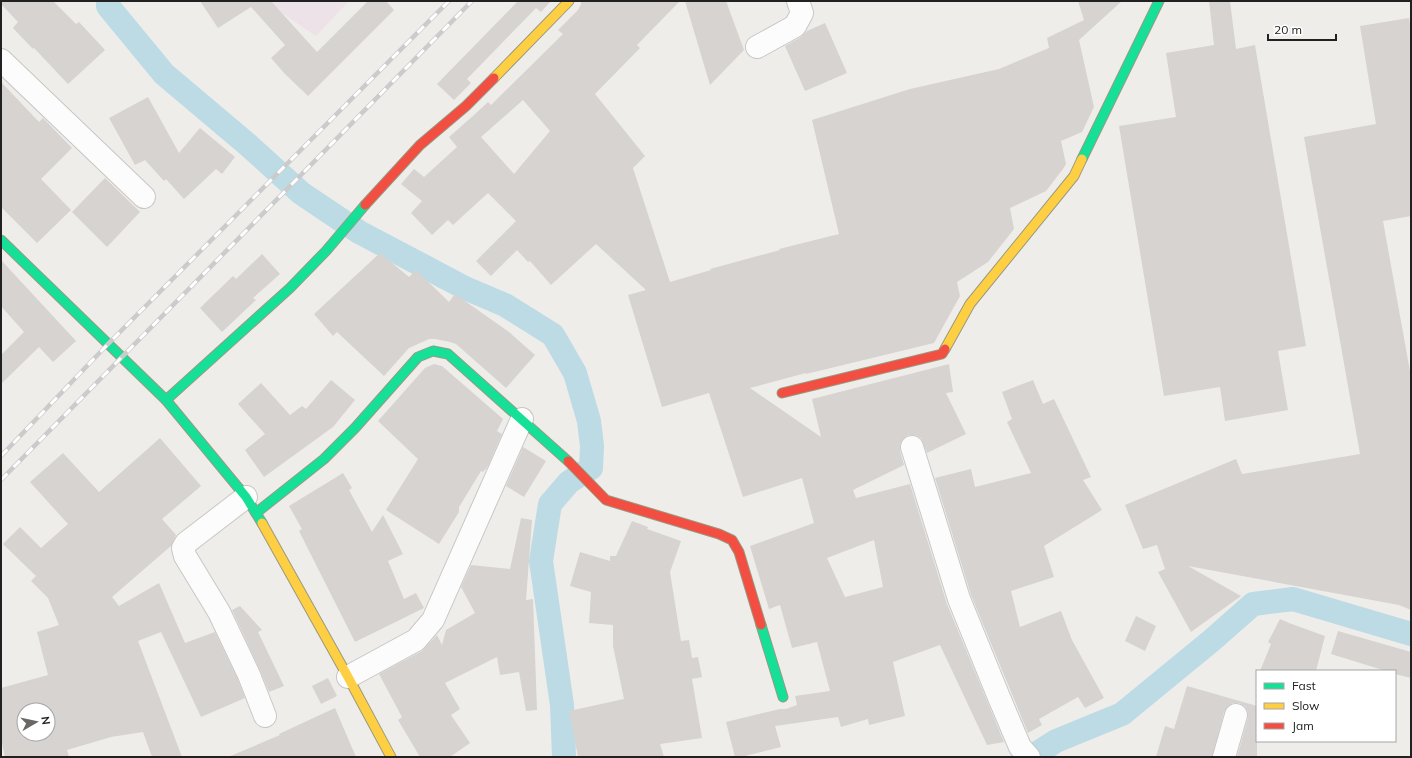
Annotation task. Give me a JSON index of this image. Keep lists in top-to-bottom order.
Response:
{
  "legend": ["Fast", "Slow", "Jam"],
  "scale_bar": "20 m",
  "north": "right"
}
